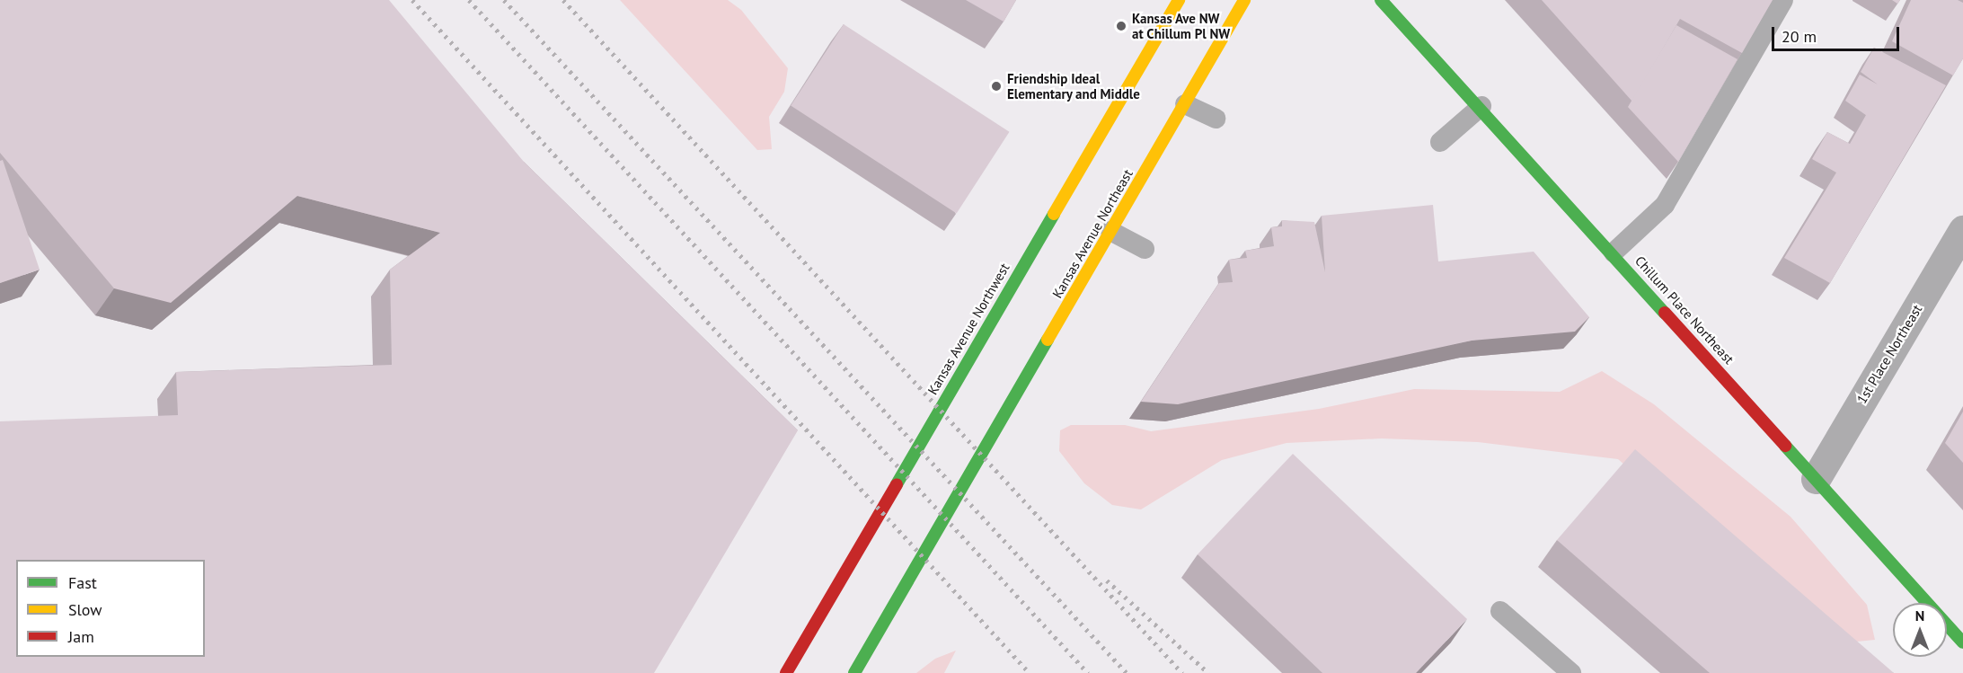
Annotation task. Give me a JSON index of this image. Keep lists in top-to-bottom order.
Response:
{
  "streets": {
    "street": [
      "Kansas Avenue Northeast",
      "Chillum Place Northeast",
      "Kansas Avenue Northwest",
      "1st Place Northeast"
    ]
  },
  "crossings": [
    ["Chillum Place Northeast", "1st Place Northeast"]
  ],
  "places": ["Kansas Ave NW at Chillum Pl NW", "Friendship Ideal Elementary and Middle"],
  "legend": ["Fast", "Slow", "Jam"],
  "scale_bar": "20 m",
  "north": "top"
}
